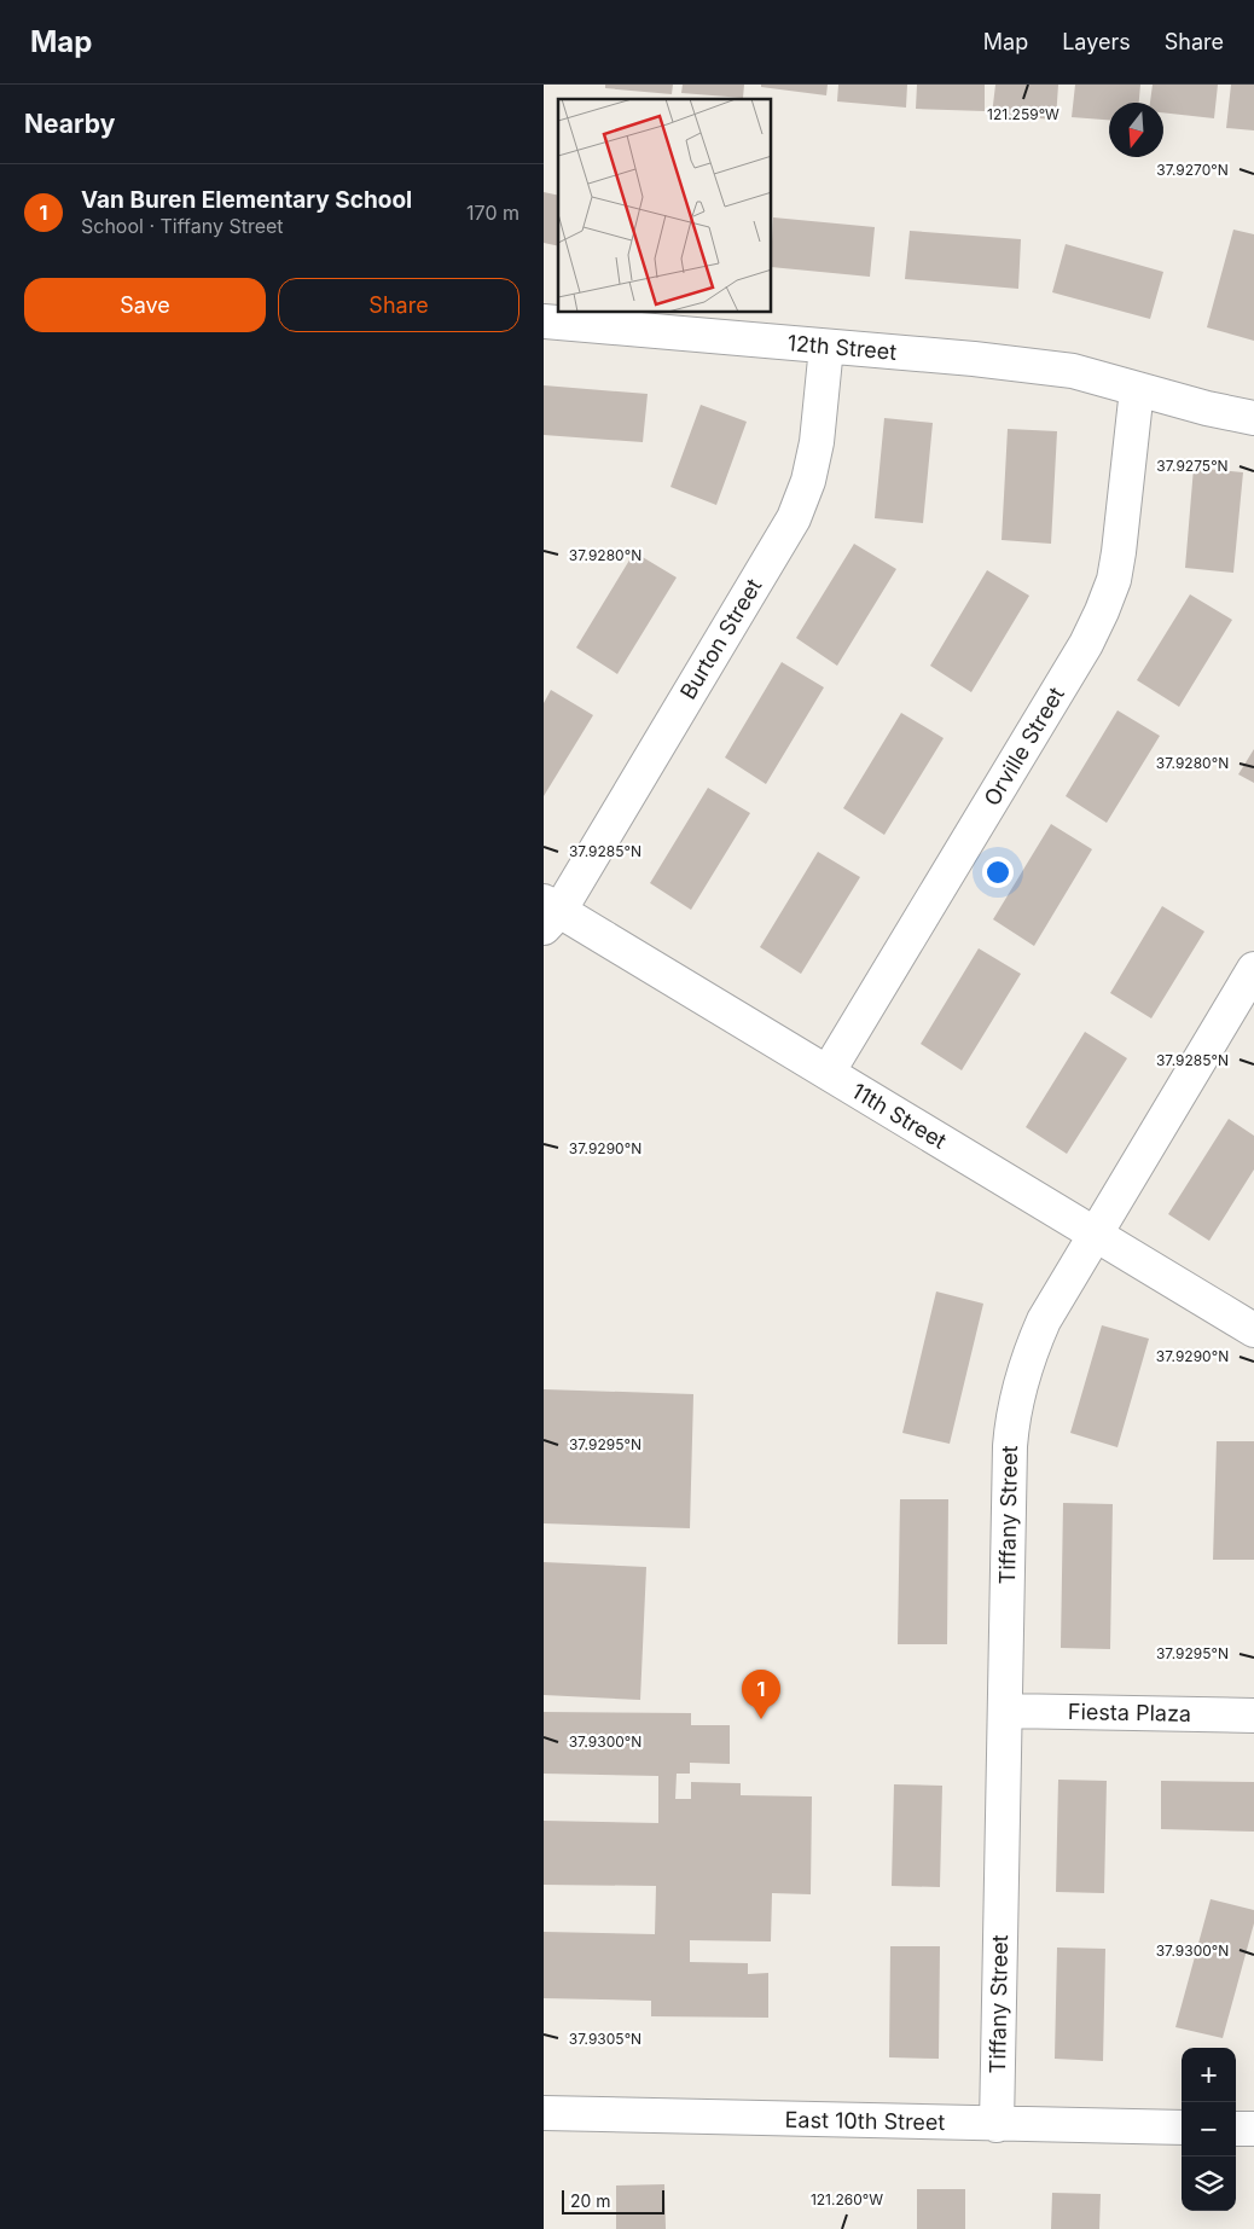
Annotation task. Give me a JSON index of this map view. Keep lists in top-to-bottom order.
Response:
{
  "streets": {
    "street": [
      "12th Street",
      "Burton Street",
      "Orville Street",
      "11th Street",
      "Tiffany Street",
      "Fiesta Plaza",
      "East 10th Street"
    ]
  },
  "crossings": [
    ["12th Street", "Burton Street"],
    ["12th Street", "Orville Street"],
    ["Burton Street", "11th Street"],
    ["Orville Street", "11th Street"],
    ["11th Street", "Tiffany Street"],
    ["Tiffany Street", "Fiesta Plaza"],
    ["Tiffany Street", "East 10th Street"]
  ],
  "scale_bar": "20 m",
  "north": "bottom",
  "page": {
    "header": "Map",
    "nav": ["Map", "Layers", "Share"],
    "heading": "Nearby",
    "list": [
      {
        "mark": "1",
        "name": "Van Buren Elementary School",
        "note": "School · Tiffany Street",
        "value": "170 m"
      }
    ],
    "buttons": ["Save", "Share"],
    "pins": "1",
    "map_buttons": ["+", "−"],
    "scale": "20 m"
  },
  "coordinates": [
    "121.259°W",
    "37.9270°N",
    "37.9275°N",
    "37.9280°N",
    "37.9285°N",
    "37.9290°N",
    "37.9295°N",
    "37.9300°N",
    "37.9305°N",
    "121.260°W"
  ]
}
